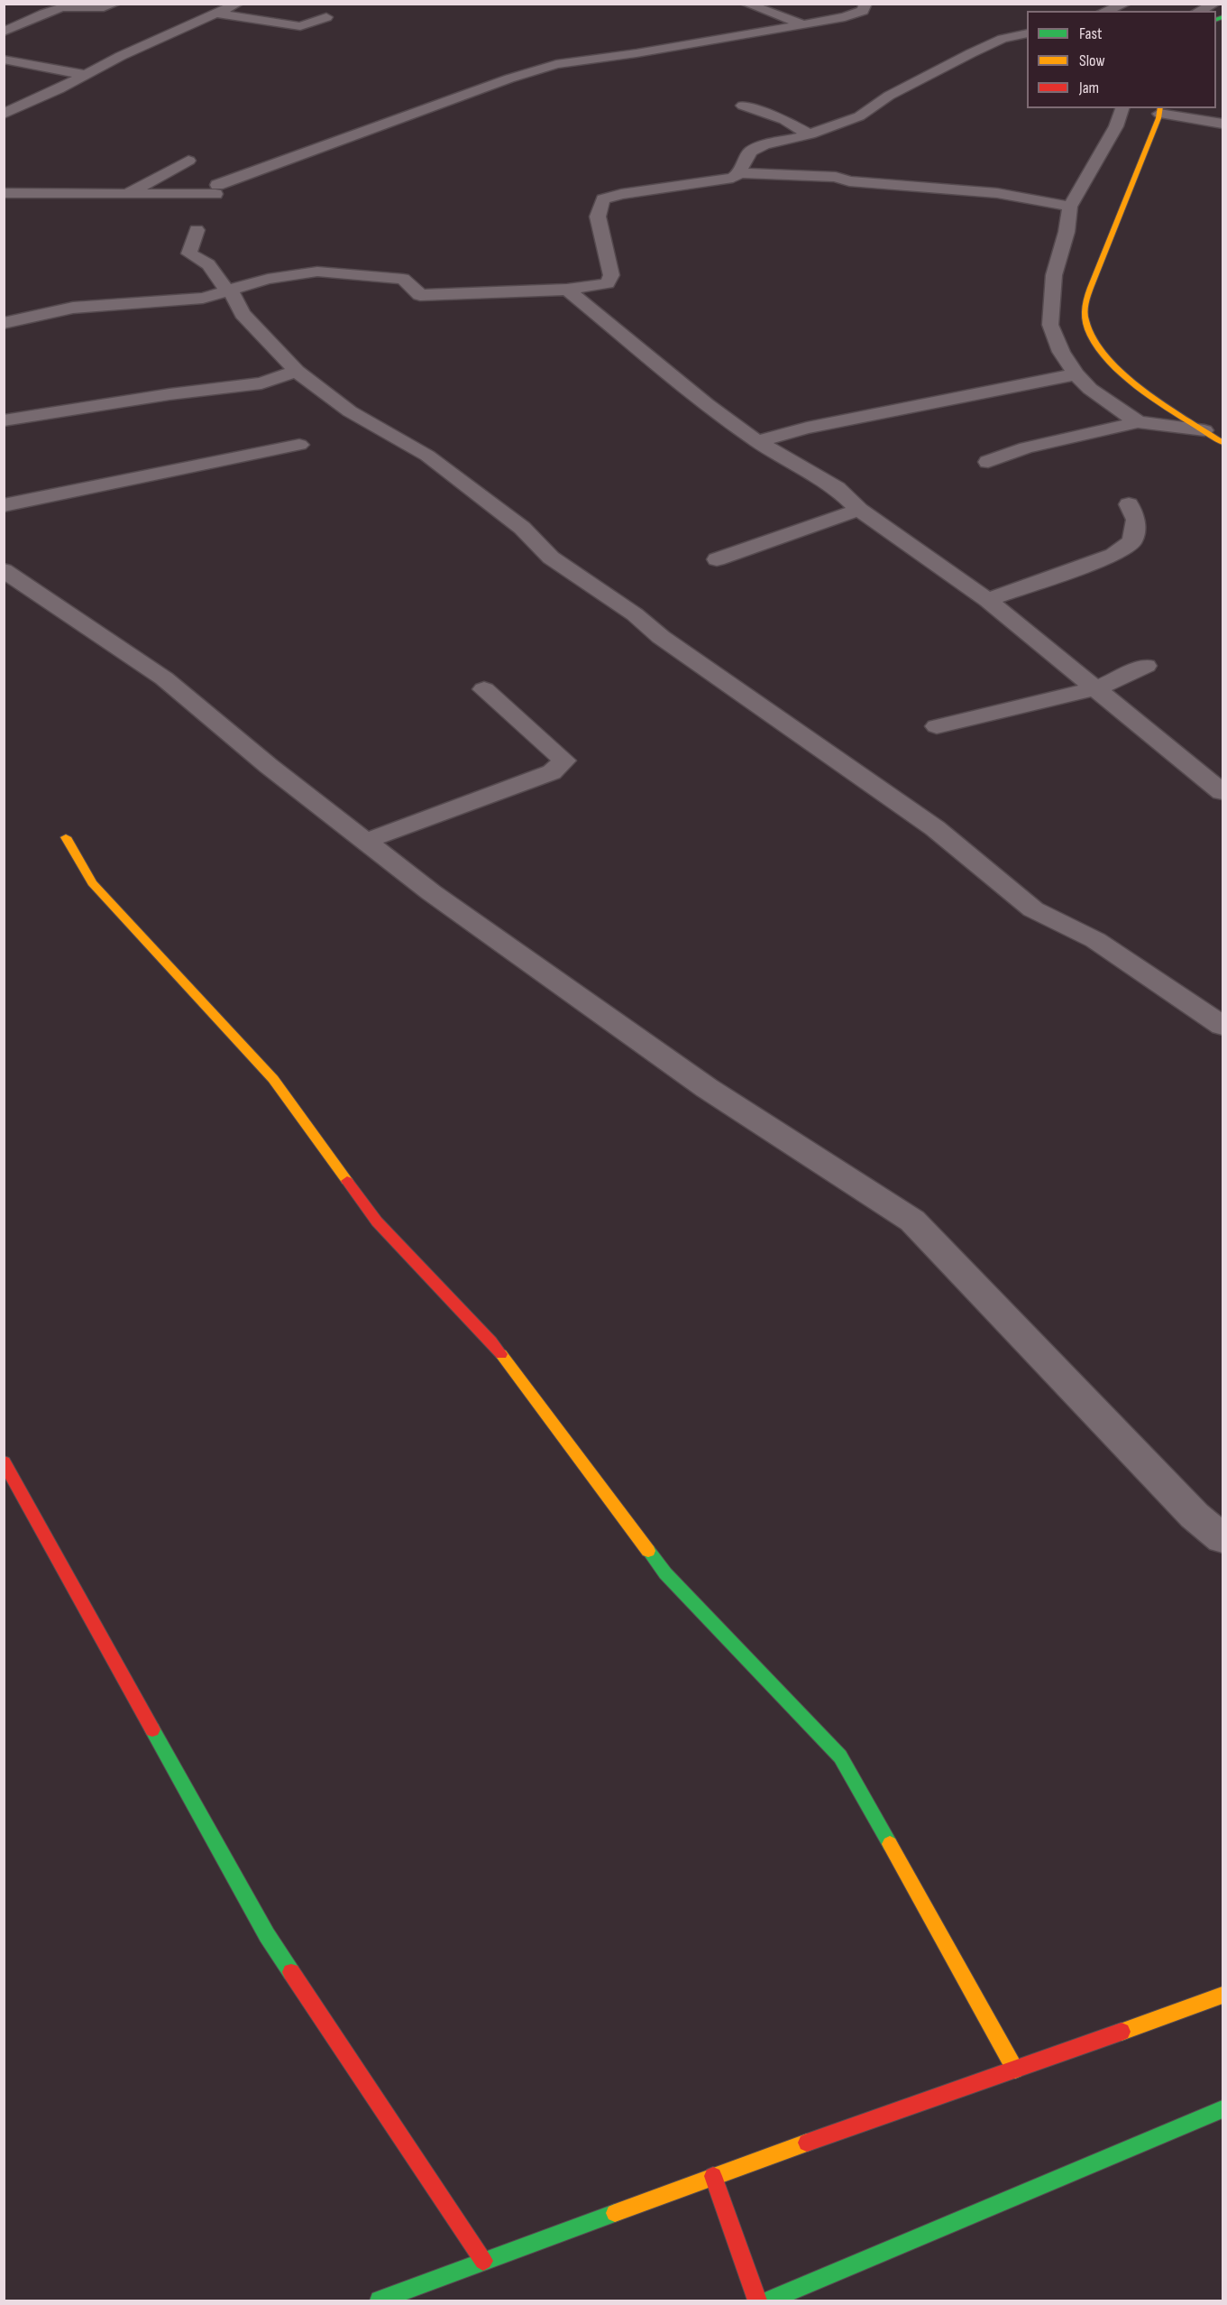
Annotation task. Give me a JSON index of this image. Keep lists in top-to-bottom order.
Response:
{
  "legend": ["Fast", "Slow", "Jam"]
}
